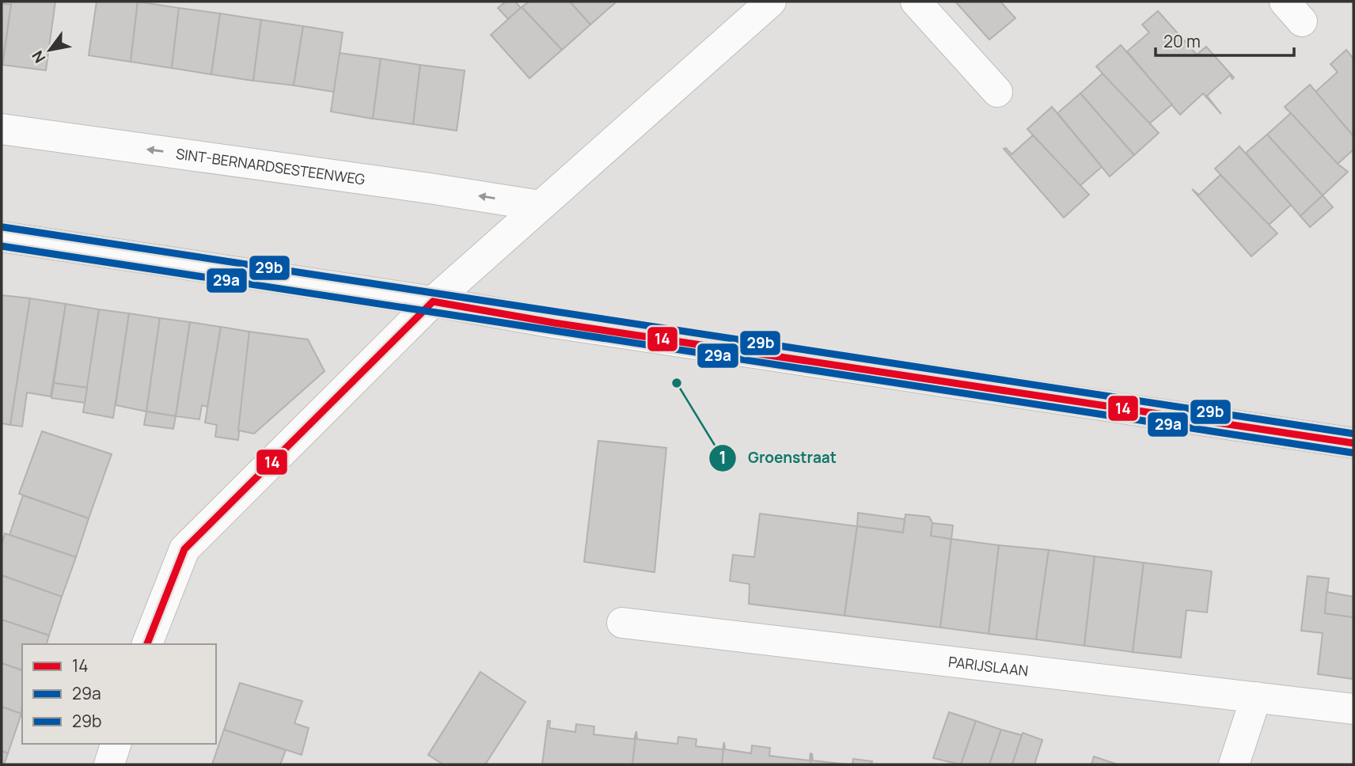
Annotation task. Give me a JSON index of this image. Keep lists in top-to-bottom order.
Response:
{
  "streets": {
    "street": ["SINT-BERNARDSESTEENWEG", "PARIJSLAAN"]
  },
  "places": ["Groenstraat"],
  "lines": ["transit line 29b", "transit line 29a", "transit line 14"],
  "legend": ["14", "29a", "29b"],
  "scale_bar": "20 m",
  "north": "bottom left"
}
